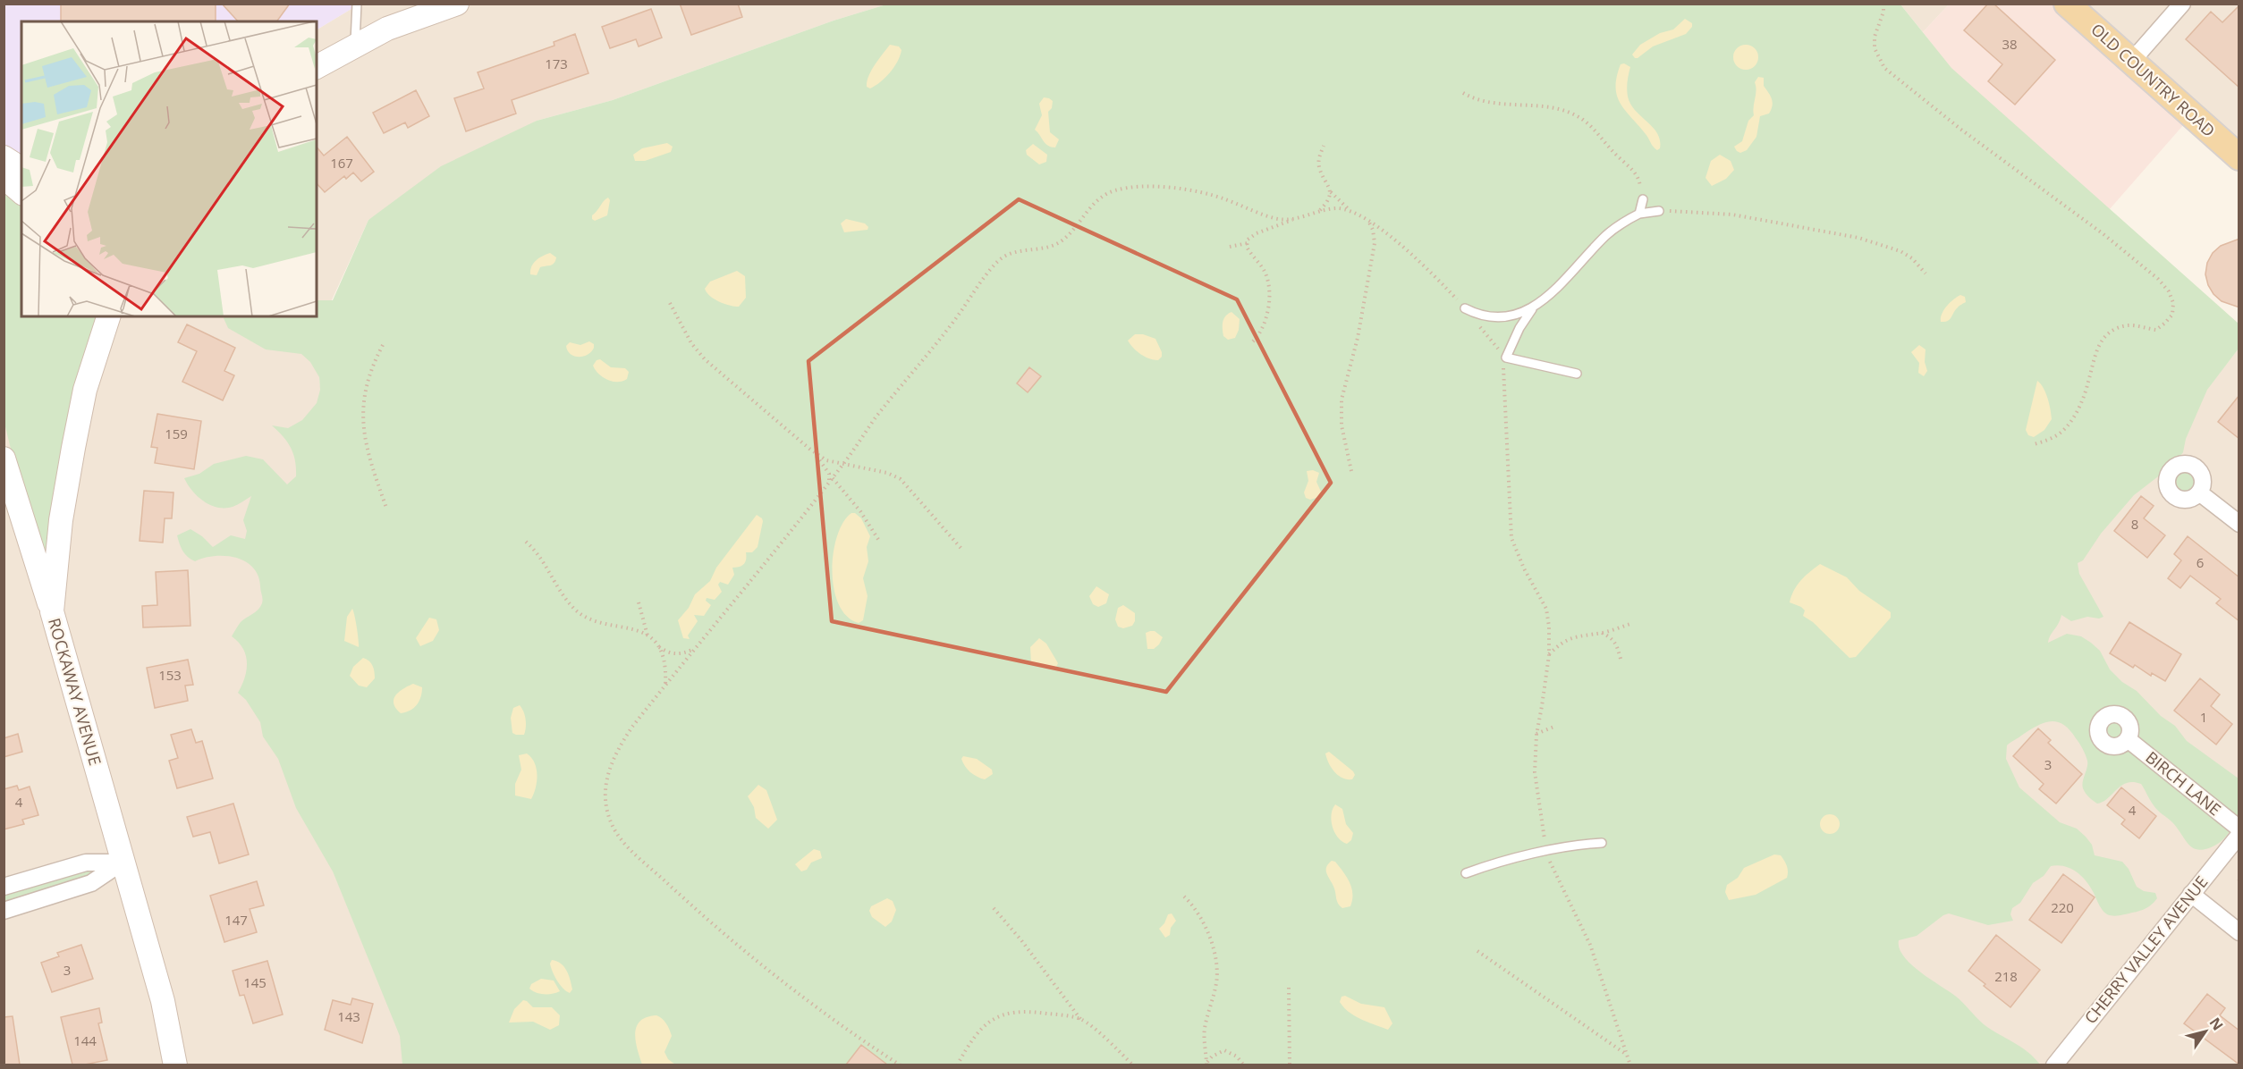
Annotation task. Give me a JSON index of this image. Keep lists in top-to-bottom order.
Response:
{
  "streets": {
    "main road": ["OLD COUNTRY ROAD", "ROCKAWAY AVENUE"],
    "street": ["BIRCH LANE", "CHERRY VALLEY AVENUE"]
  },
  "house_numbers": [
    "38",
    "173",
    "167",
    "159",
    "8",
    "6",
    "153",
    "1",
    "3",
    "4",
    "4",
    "220",
    "147",
    "3",
    "218",
    "145",
    "143",
    "144"
  ],
  "north": "top right"
}
